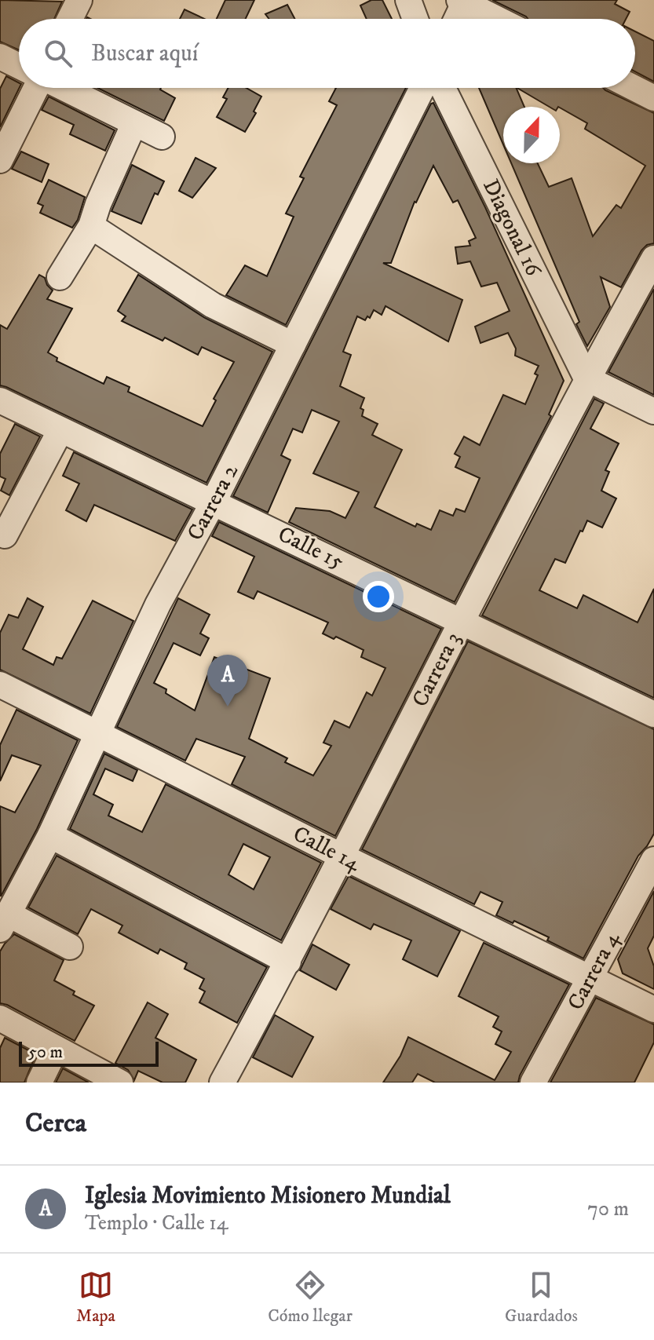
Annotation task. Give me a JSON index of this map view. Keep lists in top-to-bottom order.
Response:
{
  "streets": {
    "street": [
      "Diagonal 16",
      "Carrera 2",
      "Calle 15",
      "Carrera 3",
      "Calle 14",
      "Carrera 4"
    ]
  },
  "crossings": [
    ["Diagonal 16", "Carrera 3"],
    ["Carrera 2", "Calle 15"],
    ["Carrera 2", "Calle 14"],
    ["Calle 15", "Carrera 3"],
    ["Carrera 3", "Calle 14"],
    ["Calle 14", "Carrera 4"]
  ],
  "scale_bar": "50 m",
  "north": "top",
  "page": {
    "search": "Buscar aquí",
    "pins": "A",
    "scale": "50 m",
    "heading": "Cerca",
    "list": [
      {
        "mark": "A",
        "name": "Iglesia Movimiento Misionero Mundial",
        "note": "Templo · Calle 14",
        "value": "70 m"
      }
    ],
    "nav": ["Mapa", "Cómo llegar", "Guardados"]
  }
}
